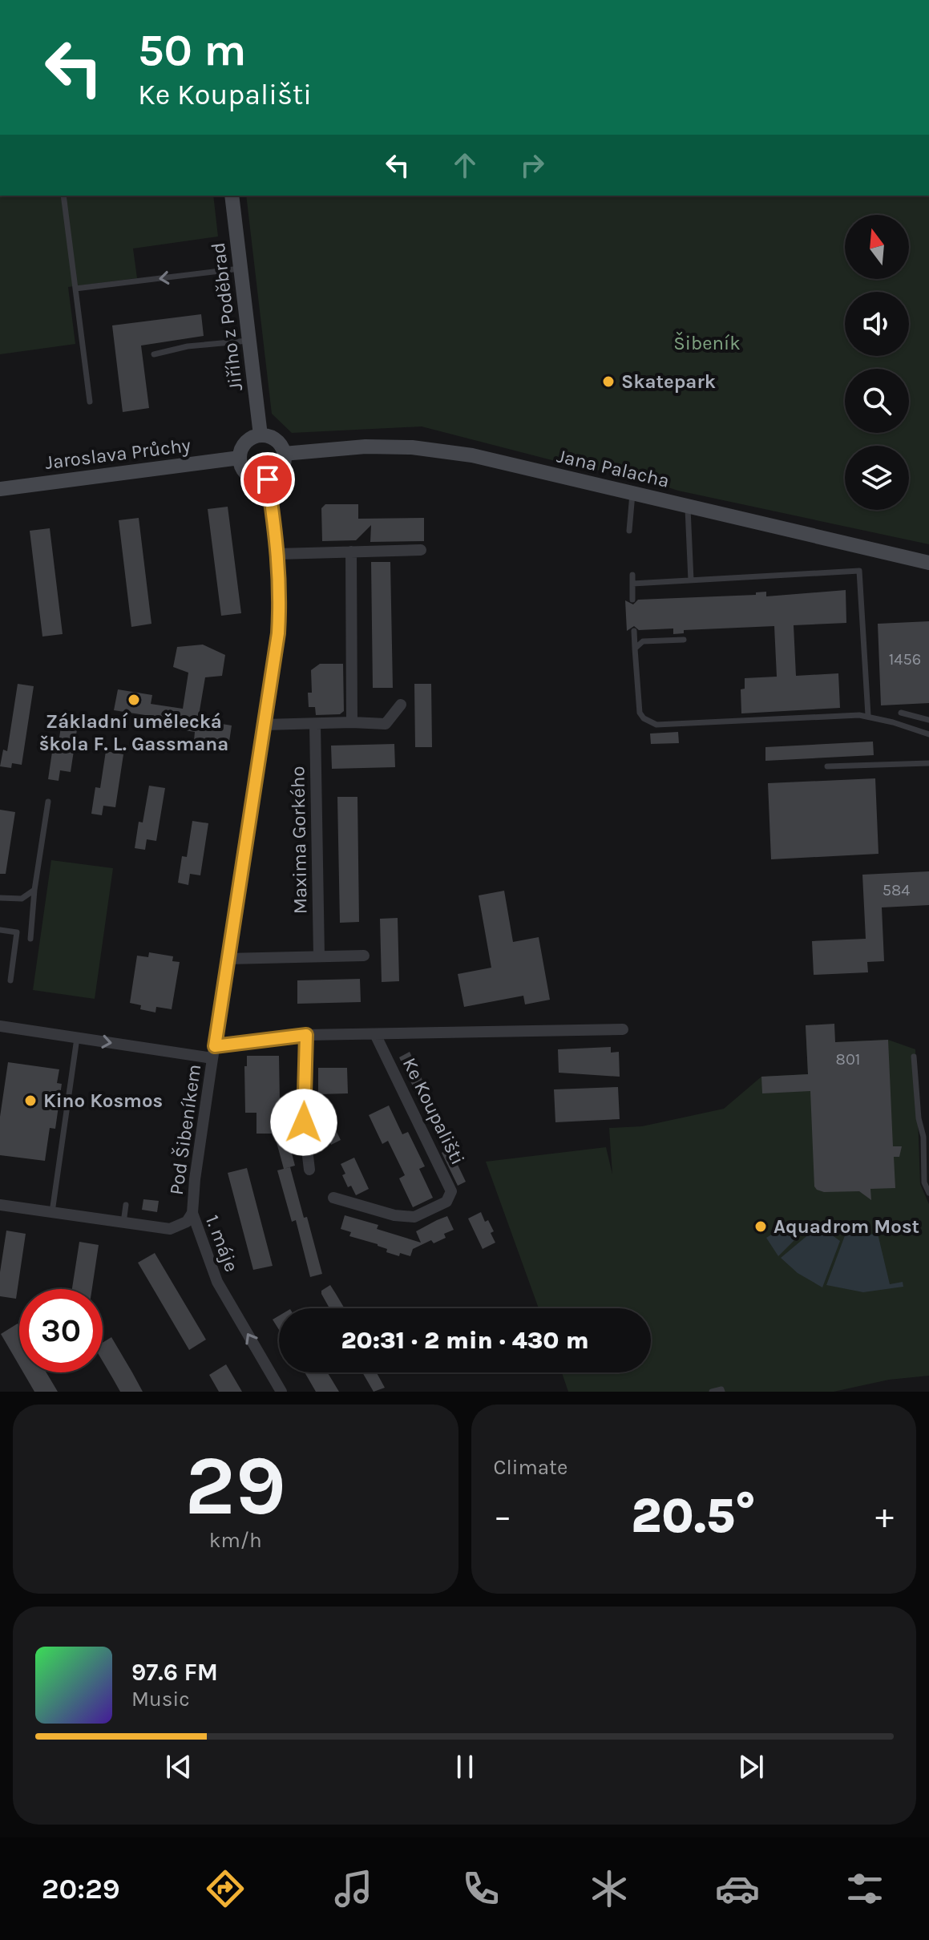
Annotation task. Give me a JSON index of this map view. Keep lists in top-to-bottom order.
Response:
{
  "streets": {
    "street": [
      "Jiřího z Poděbrad",
      "Jaroslava Průchy",
      "Jana Palacha",
      "Maxima Gorkého",
      "Ke Koupališti",
      "Pod Šibeníkem",
      "1. máje"
    ]
  },
  "crossings": [
    ["Jiřího z Poděbrad", "Jaroslava Průchy"],
    ["Jiřího z Poděbrad", "Jana Palacha"],
    ["Jiřího z Poděbrad", "Pod Šibeníkem"],
    ["Jaroslava Průchy", "Jana Palacha"],
    ["Jaroslava Průchy", "Pod Šibeníkem"],
    ["Jana Palacha", "Pod Šibeníkem"],
    ["Ke Koupališti", "Pod Šibeníkem"],
    ["Pod Šibeníkem", "1. máje"]
  ],
  "one_way": ["1. máje"],
  "parks": ["Šibeník"],
  "places": [
    "Skatepark",
    "Základní umělecká škola F. L. Gassmana",
    "Kino Kosmos",
    "Aquadrom Most"
  ],
  "house_numbers": ["1456", "584", "801"],
  "north": "top",
  "page": {
    "turn": ["50 m", "Ke Koupališti"],
    "limit": "30",
    "trip": "20:31 · 2 min · 430 m",
    "tile": [
      ["29", "km/h"],
      "Climate"
    ],
    "heat": ["−", "20.5°", "+"],
    "song": ["97.6 FM", "Music"],
    "tabs": "20:29"
  }
}
